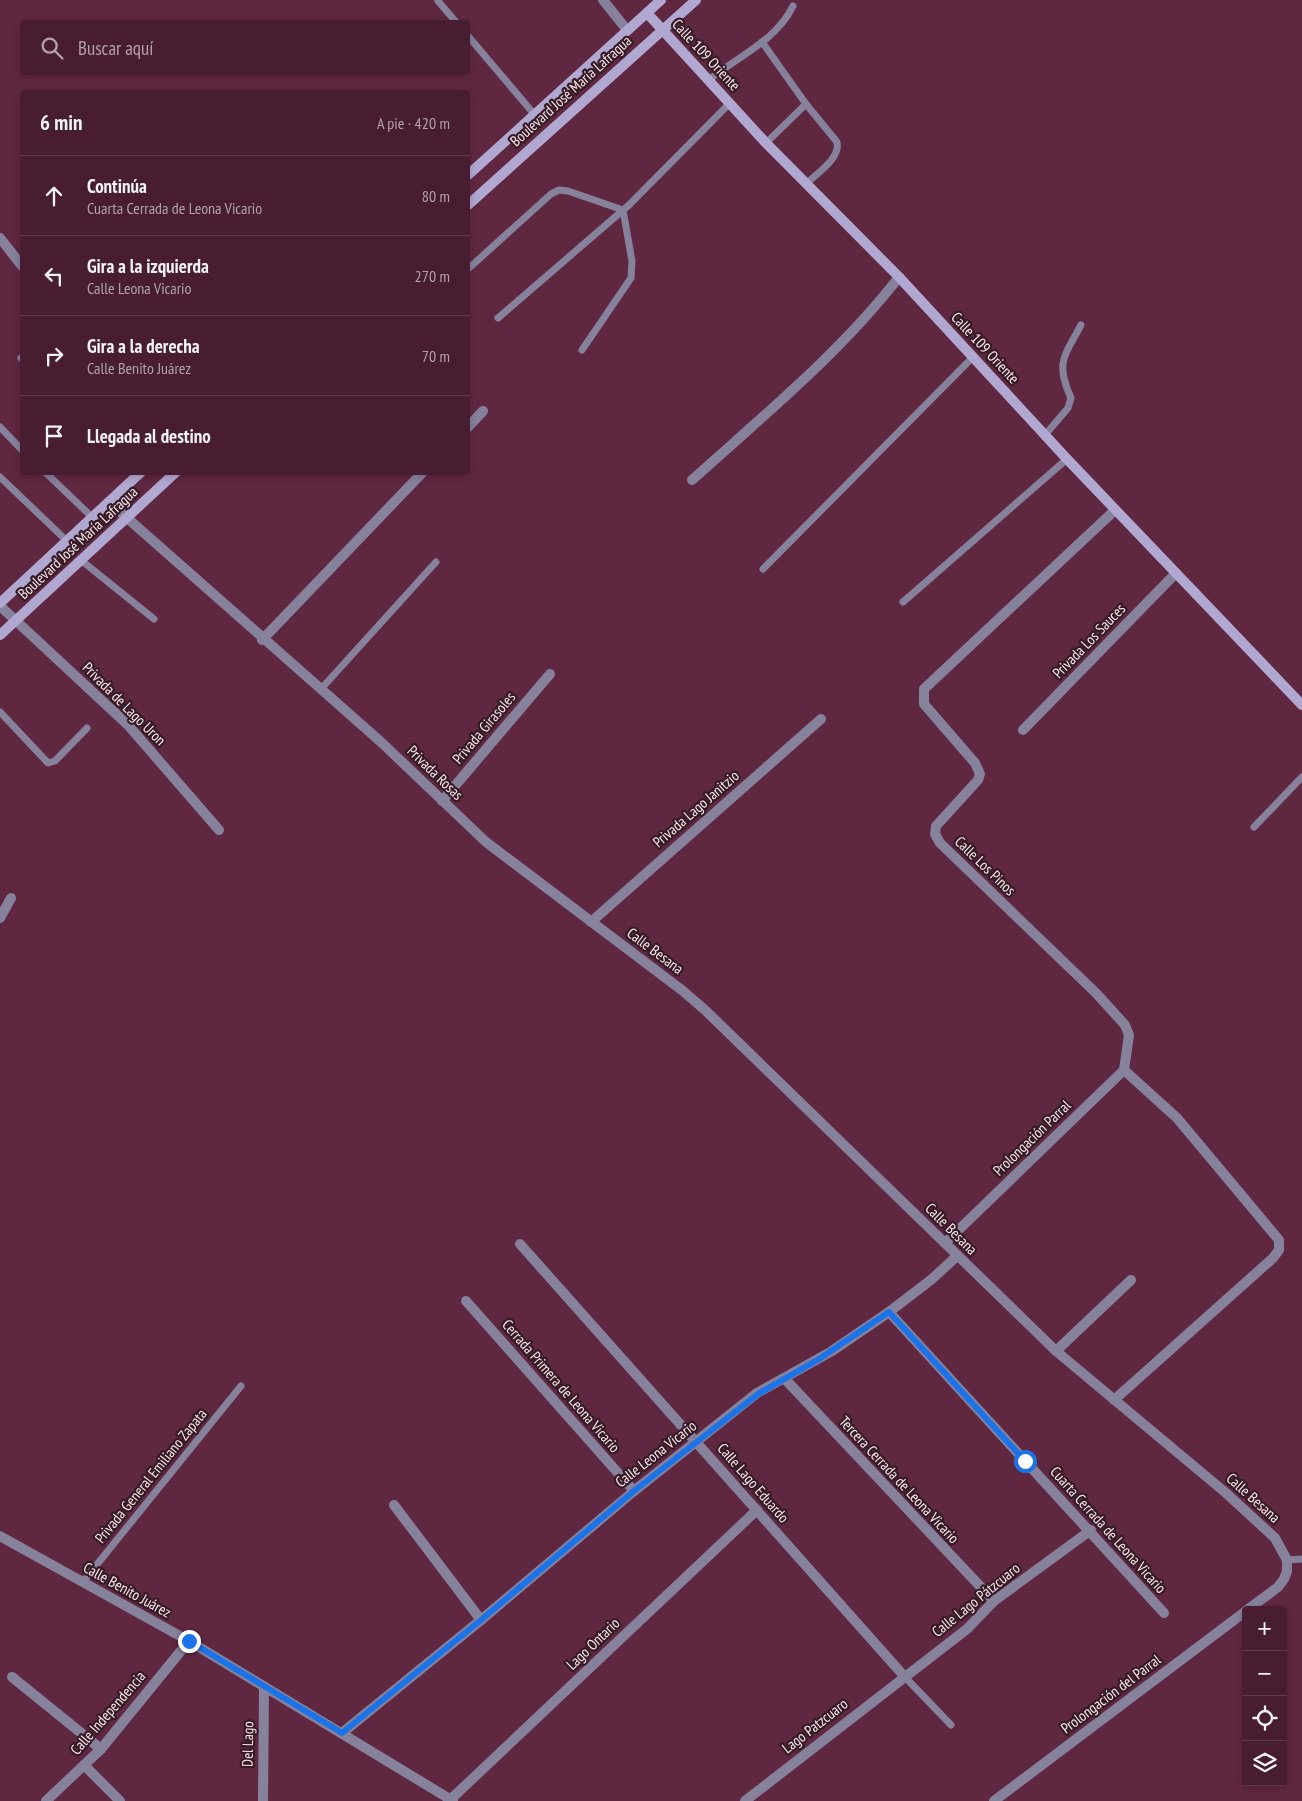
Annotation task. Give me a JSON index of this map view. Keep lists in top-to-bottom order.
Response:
{
  "streets": {
    "main road": ["Calle 109 Oriente", "Boulevard José María Lafragua"],
    "street": [
      "Privada Los Sauces",
      "Privada de Lago Uron",
      "Privada Girasoles",
      "Privada Rosas",
      "Privada Lago Janitzio",
      "Calle Los Pinos",
      "Calle Besana",
      "Prolongación Parral",
      "Cerrada Primera de Leona Vicario",
      "Calle Leona Vicario",
      "Tercera Cerrada de Leona Vicario",
      "Calle Lago Eduardo",
      "Cuarta Cerrada de Leona Vicario",
      "Calle Benito Juárez",
      "Calle Lago Pátzcuaro",
      "Lago Ontario",
      "Prolongación del Parral",
      "Calle Independencia",
      "Lago Patzcuaro",
      "Del Lago"
    ],
    "lane": ["Privada General Emiliano Zapata"]
  },
  "crossings": [
    ["Calle 109 Oriente", "Boulevard José María Lafragua"],
    ["Calle 109 Oriente", "Privada Los Sauces"],
    ["Calle 109 Oriente", "Calle Los Pinos"],
    ["Boulevard José María Lafragua", "Privada de Lago Uron"],
    ["Boulevard José María Lafragua", "Privada Rosas"],
    ["Privada Girasoles", "Privada Rosas"],
    ["Privada Rosas", "Privada Lago Janitzio"],
    ["Privada Rosas", "Calle Besana"],
    ["Privada Lago Janitzio", "Calle Besana"],
    ["Calle Los Pinos", "Prolongación Parral"],
    ["Calle Besana", "Prolongación Parral"],
    ["Calle Besana", "Calle Leona Vicario"],
    ["Calle Besana", "Prolongación del Parral"],
    ["Cerrada Primera de Leona Vicario", "Calle Leona Vicario"],
    ["Calle Leona Vicario", "Tercera Cerrada de Leona Vicario"],
    ["Calle Leona Vicario", "Calle Lago Eduardo"],
    ["Calle Leona Vicario", "Cuarta Cerrada de Leona Vicario"],
    ["Calle Leona Vicario", "Calle Benito Juárez"],
    ["Privada General Emiliano Zapata", "Calle Benito Juárez"],
    ["Tercera Cerrada de Leona Vicario", "Calle Lago Pátzcuaro"],
    ["Calle Lago Eduardo", "Calle Lago Pátzcuaro"],
    ["Calle Lago Eduardo", "Lago Ontario"],
    ["Calle Lago Eduardo", "Lago Patzcuaro"],
    ["Cuarta Cerrada de Leona Vicario", "Calle Lago Pátzcuaro"],
    ["Calle Benito Juárez", "Lago Ontario"],
    ["Calle Benito Juárez", "Calle Independencia"],
    ["Calle Benito Juárez", "Del Lago"],
    ["Calle Lago Pátzcuaro", "Lago Patzcuaro"]
  ],
  "page": {
    "search": "Buscar aquí",
    "heading": ["6 min", "A pie · 420 m"],
    "list": [
      ["Continúa", "Cuarta Cerrada de Leona Vicario", "80 m"],
      ["Gira a la izquierda", "Calle Leona Vicario", "270 m"],
      ["Gira a la derecha", "Calle Benito Juárez", "70 m"],
      "Llegada al destino"
    ],
    "map_buttons": ["+", "−"]
  }
}
